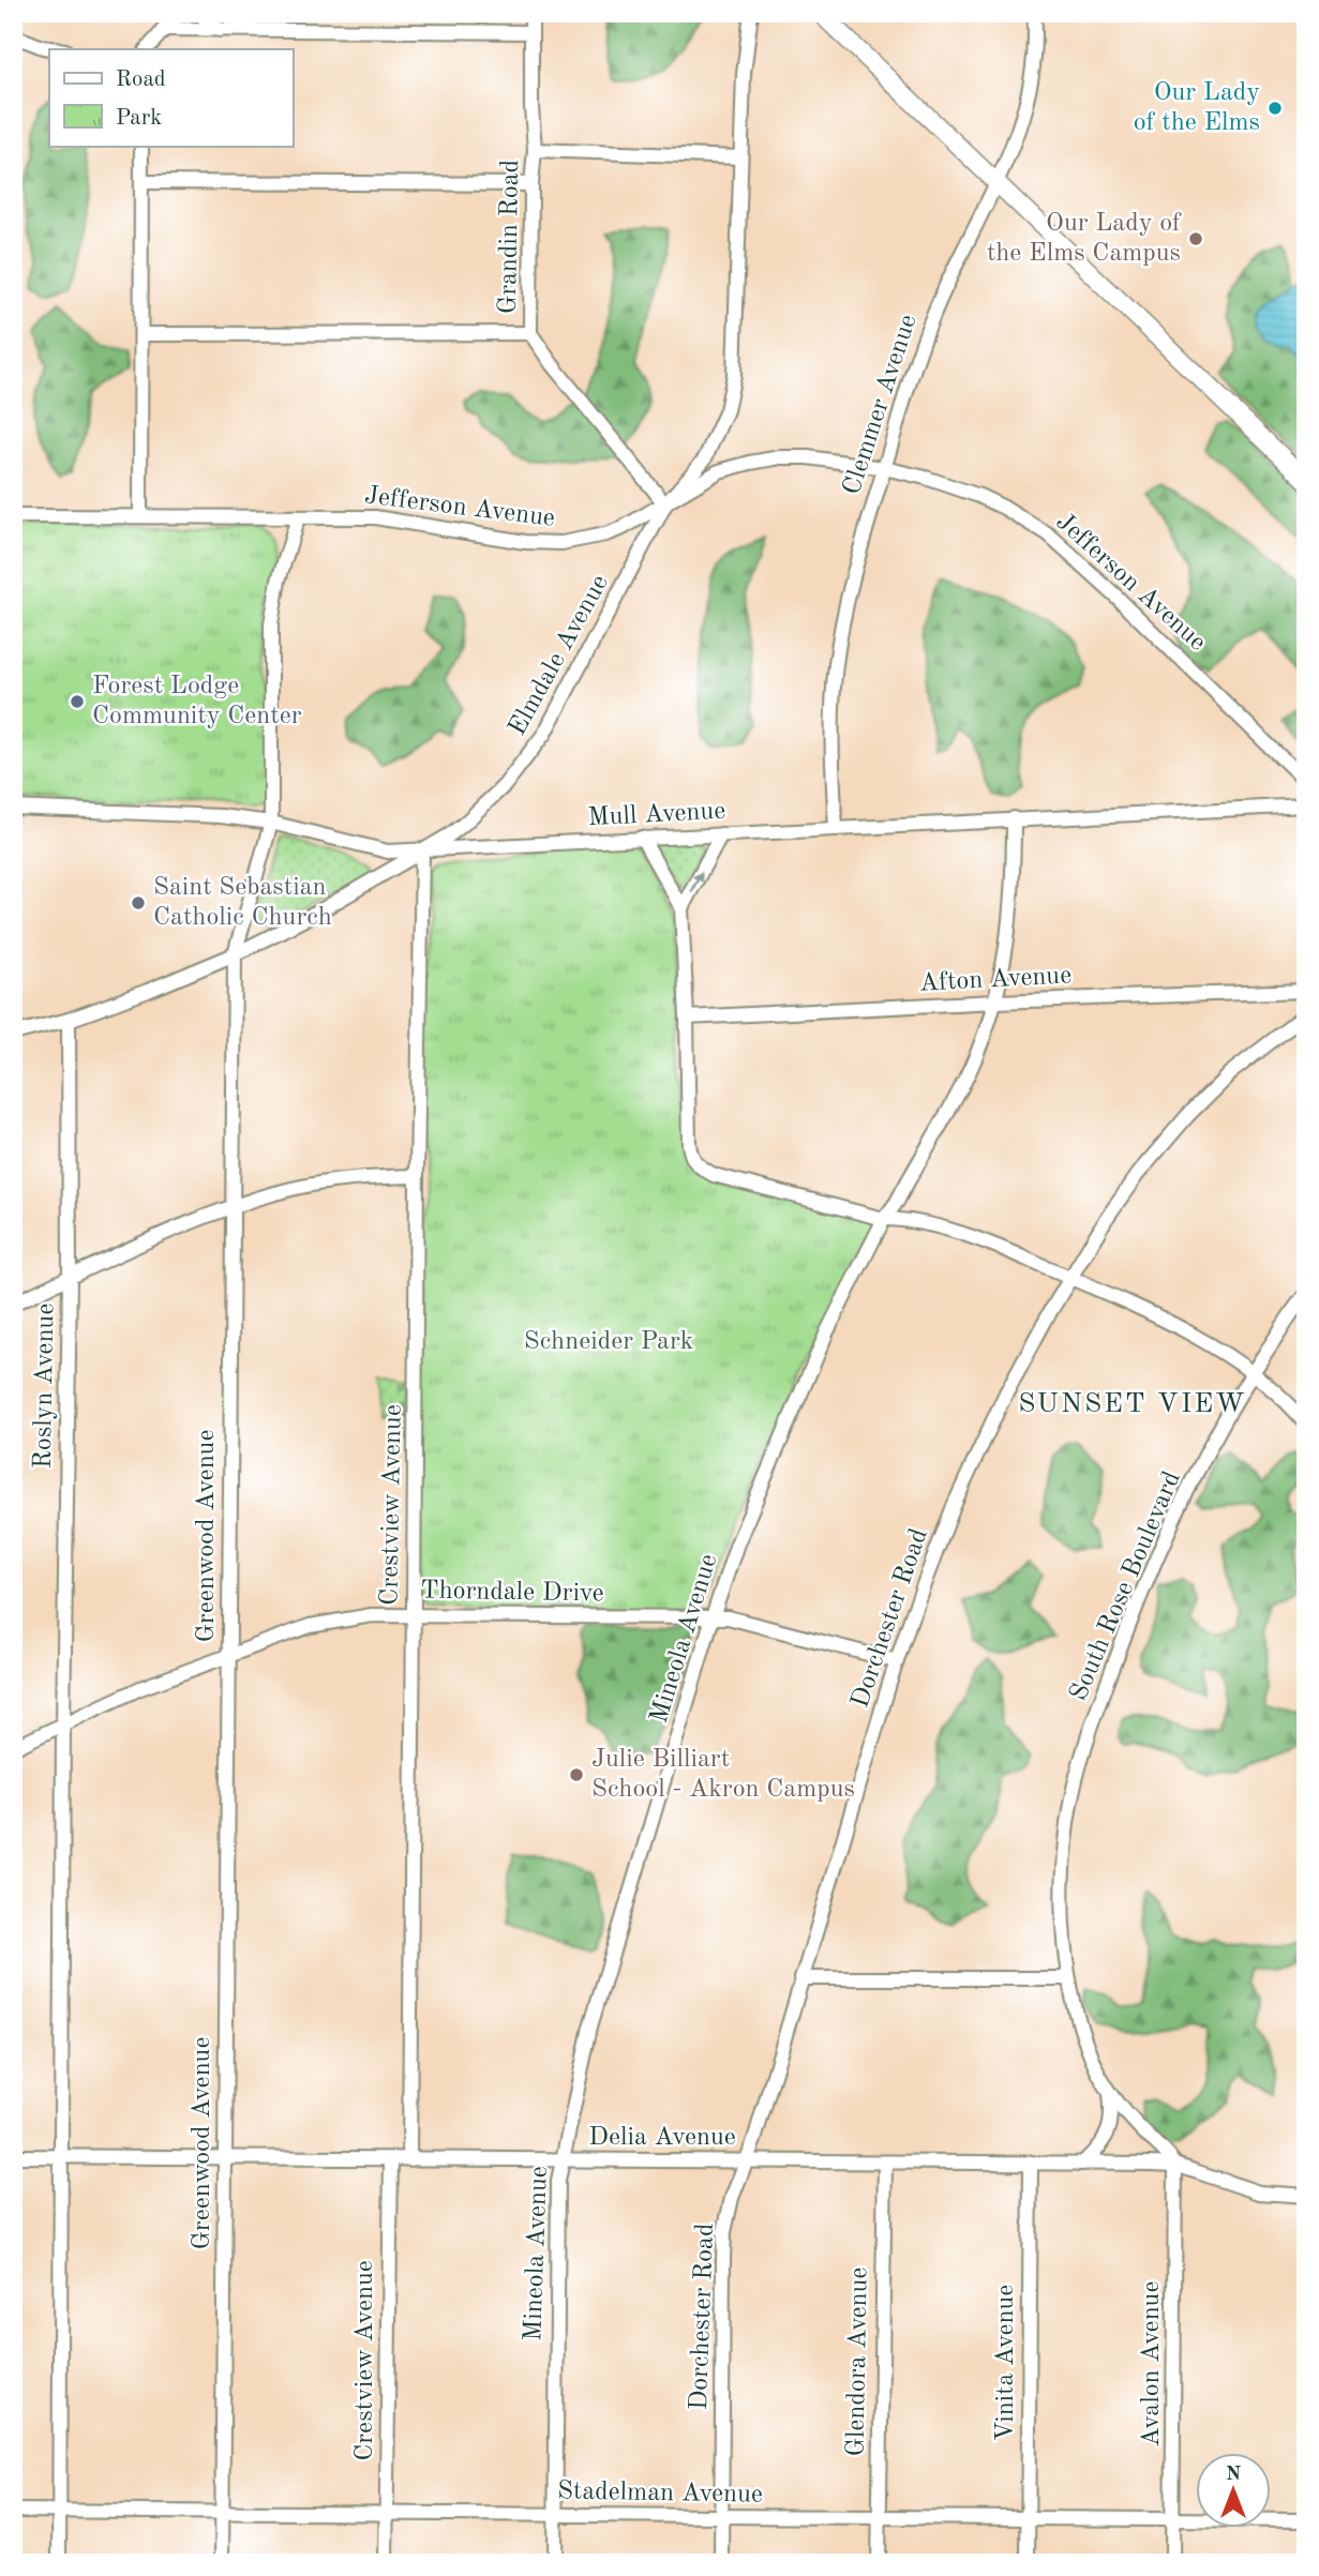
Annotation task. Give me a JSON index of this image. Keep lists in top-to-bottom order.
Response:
{
  "streets": {
    "street": [
      "Grandin Road",
      "Clemmer Avenue",
      "Jefferson Avenue",
      "Elmdale Avenue",
      "Mull Avenue",
      "Afton Avenue",
      "Roslyn Avenue",
      "Crestview Avenue",
      "Greenwood Avenue",
      "South Rose Boulevard",
      "Thorndale Drive",
      "Dorchester Road",
      "Mineola Avenue",
      "Delia Avenue",
      "Glendora Avenue",
      "Vinita Avenue",
      "Avalon Avenue",
      "Stadelman Avenue"
    ]
  },
  "crossings": [
    ["Grandin Road", "Jefferson Avenue"],
    ["Grandin Road", "Elmdale Avenue"],
    ["Clemmer Avenue", "Jefferson Avenue"],
    ["Clemmer Avenue", "Mull Avenue"],
    ["Jefferson Avenue", "Elmdale Avenue"],
    ["Jefferson Avenue", "Greenwood Avenue"],
    ["Elmdale Avenue", "Mull Avenue"],
    ["Elmdale Avenue", "Roslyn Avenue"],
    ["Elmdale Avenue", "Crestview Avenue"],
    ["Elmdale Avenue", "Greenwood Avenue"],
    ["Mull Avenue", "Crestview Avenue"],
    ["Mull Avenue", "Greenwood Avenue"],
    ["Mull Avenue", "Mineola Avenue"],
    ["Afton Avenue", "Mineola Avenue"],
    ["Roslyn Avenue", "Thorndale Drive"],
    ["Roslyn Avenue", "Delia Avenue"],
    ["Roslyn Avenue", "Stadelman Avenue"],
    ["Crestview Avenue", "Thorndale Drive"],
    ["Crestview Avenue", "Delia Avenue"],
    ["Crestview Avenue", "Stadelman Avenue"],
    ["Greenwood Avenue", "Thorndale Drive"],
    ["Greenwood Avenue", "Delia Avenue"],
    ["Greenwood Avenue", "Stadelman Avenue"],
    ["South Rose Boulevard", "Delia Avenue"],
    ["South Rose Boulevard", "Avalon Avenue"],
    ["Thorndale Drive", "Dorchester Road"],
    ["Thorndale Drive", "Mineola Avenue"],
    ["Dorchester Road", "Delia Avenue"],
    ["Dorchester Road", "Stadelman Avenue"],
    ["Mineola Avenue", "Delia Avenue"],
    ["Mineola Avenue", "Stadelman Avenue"],
    ["Delia Avenue", "Glendora Avenue"],
    ["Delia Avenue", "Vinita Avenue"],
    ["Delia Avenue", "Avalon Avenue"],
    ["Glendora Avenue", "Stadelman Avenue"],
    ["Vinita Avenue", "Stadelman Avenue"],
    ["Avalon Avenue", "Stadelman Avenue"]
  ],
  "districts": ["SUNSET VIEW"],
  "parks": ["Schneider Park"],
  "places": [
    "Our Lady of the Elms",
    "Our Lady of the Elms Campus",
    "Forest Lodge Community Center",
    "Saint Sebastian Catholic Church",
    "Julie Billiart School - Akron Campus"
  ],
  "legend": ["Road", "Park"],
  "north": "top"
}
